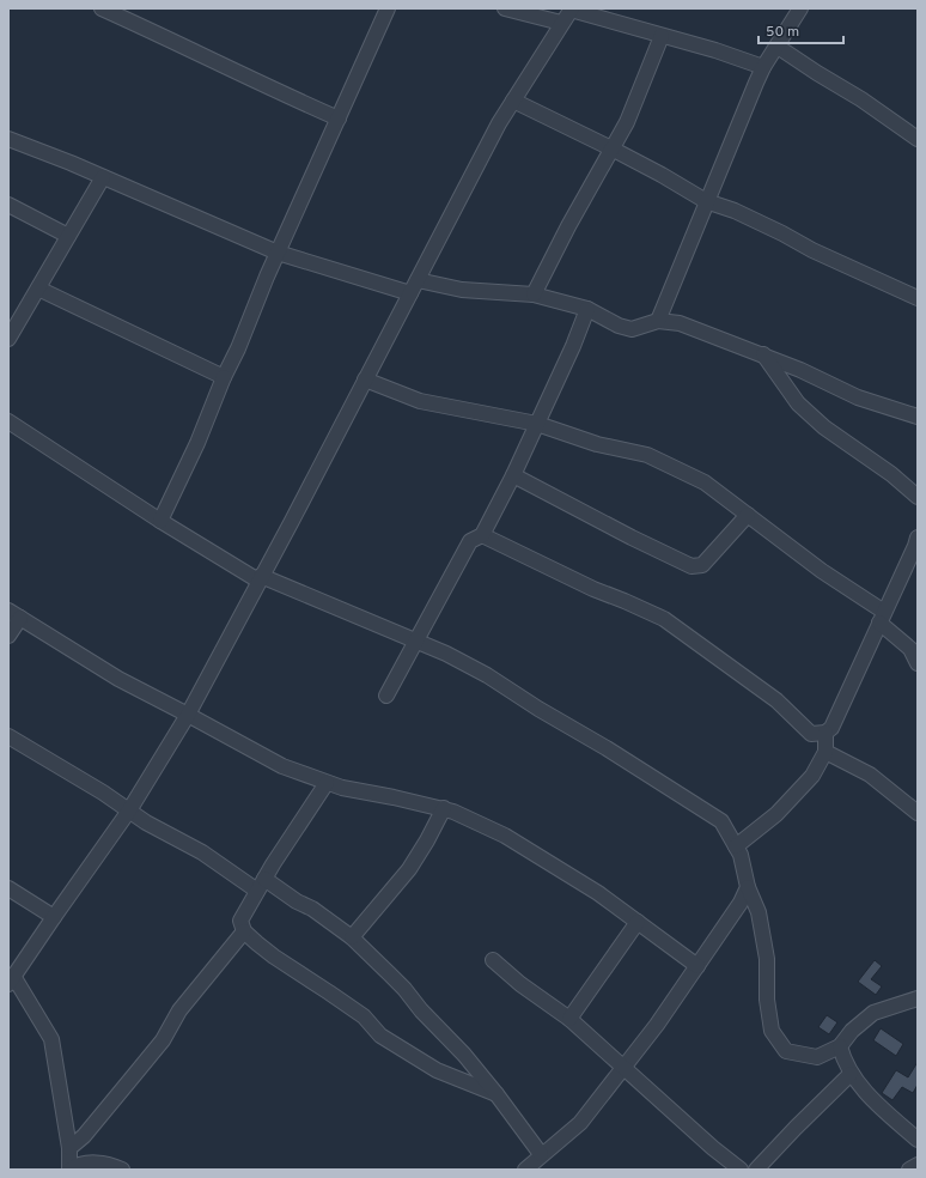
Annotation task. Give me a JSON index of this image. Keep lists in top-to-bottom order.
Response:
{
  "scale_bar": "50 m"
}
